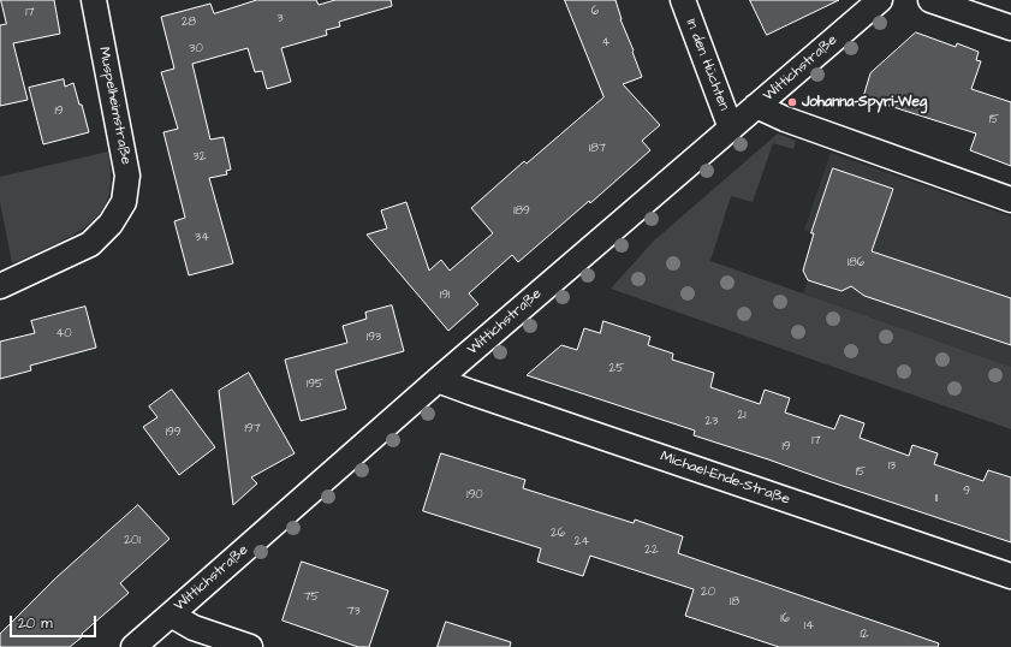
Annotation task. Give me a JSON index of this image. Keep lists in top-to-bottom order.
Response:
{
  "streets": {
    "street": [
      "In den Hüchten",
      "Wittichstraße",
      "Muspelheimstraße",
      "Michael-Ende-Straße"
    ]
  },
  "crossings": [
    ["In den Hüchten", "Wittichstraße"],
    ["Wittichstraße", "Michael-Ende-Straße"]
  ],
  "places": ["Johanna-Spyri-Weg"],
  "house_numbers": [
    "6",
    "17",
    "3",
    "28",
    "4",
    "30",
    "19",
    "15",
    "187",
    "32",
    "189",
    "34",
    "186",
    "191",
    "40",
    "193",
    "25",
    "195",
    "21",
    "23",
    "197",
    "199",
    "17",
    "19",
    "13",
    "15",
    "9",
    "190",
    "11",
    "26",
    "201",
    "24",
    "22",
    "20",
    "75",
    "18",
    "73",
    "16",
    "14",
    "12"
  ],
  "scale_bar": "20 m"
}
